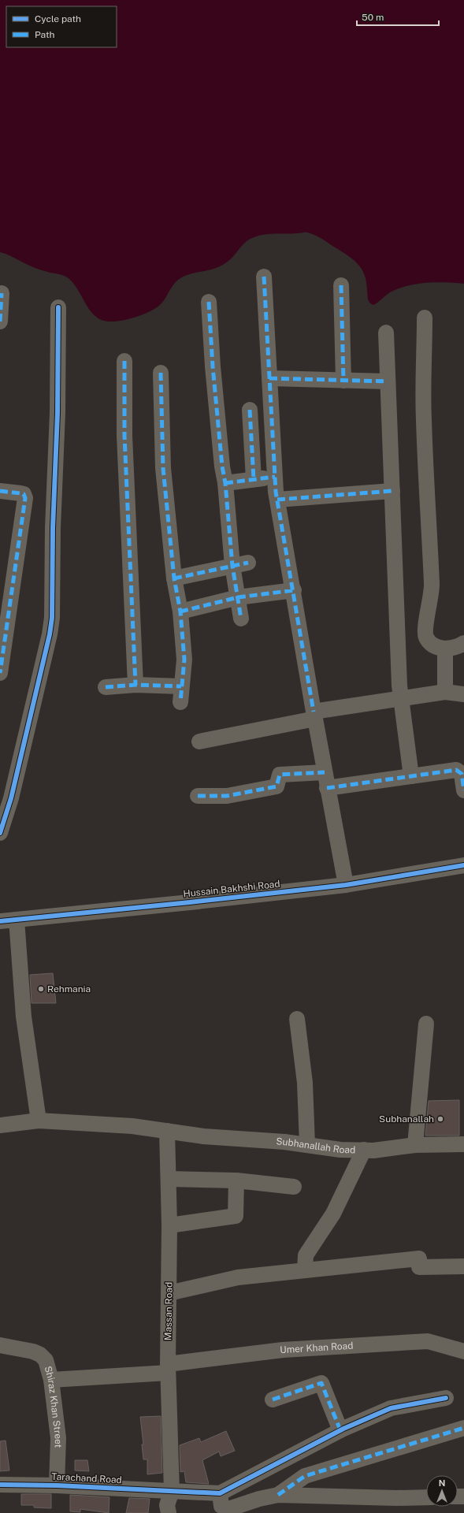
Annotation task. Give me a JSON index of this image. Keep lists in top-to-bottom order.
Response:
{
  "streets": {
    "street": [
      "Hussain Bakhshi Road",
      "Subhanallah Road",
      "Massan Road",
      "Umer Khan Road",
      "Shiraz Khan Street",
      "Tarachand Road"
    ]
  },
  "crossings": [
    ["Subhanallah Road", "Massan Road"],
    ["Massan Road", "Umer Khan Road"],
    ["Massan Road", "Tarachand Road"],
    ["Umer Khan Road", "Shiraz Khan Street"],
    ["Shiraz Khan Street", "Tarachand Road"]
  ],
  "places": ["Rehmania", "Subhanallah"],
  "legend": ["Cycle path", "Path"],
  "scale_bar": "50 m",
  "north": "top"
}
